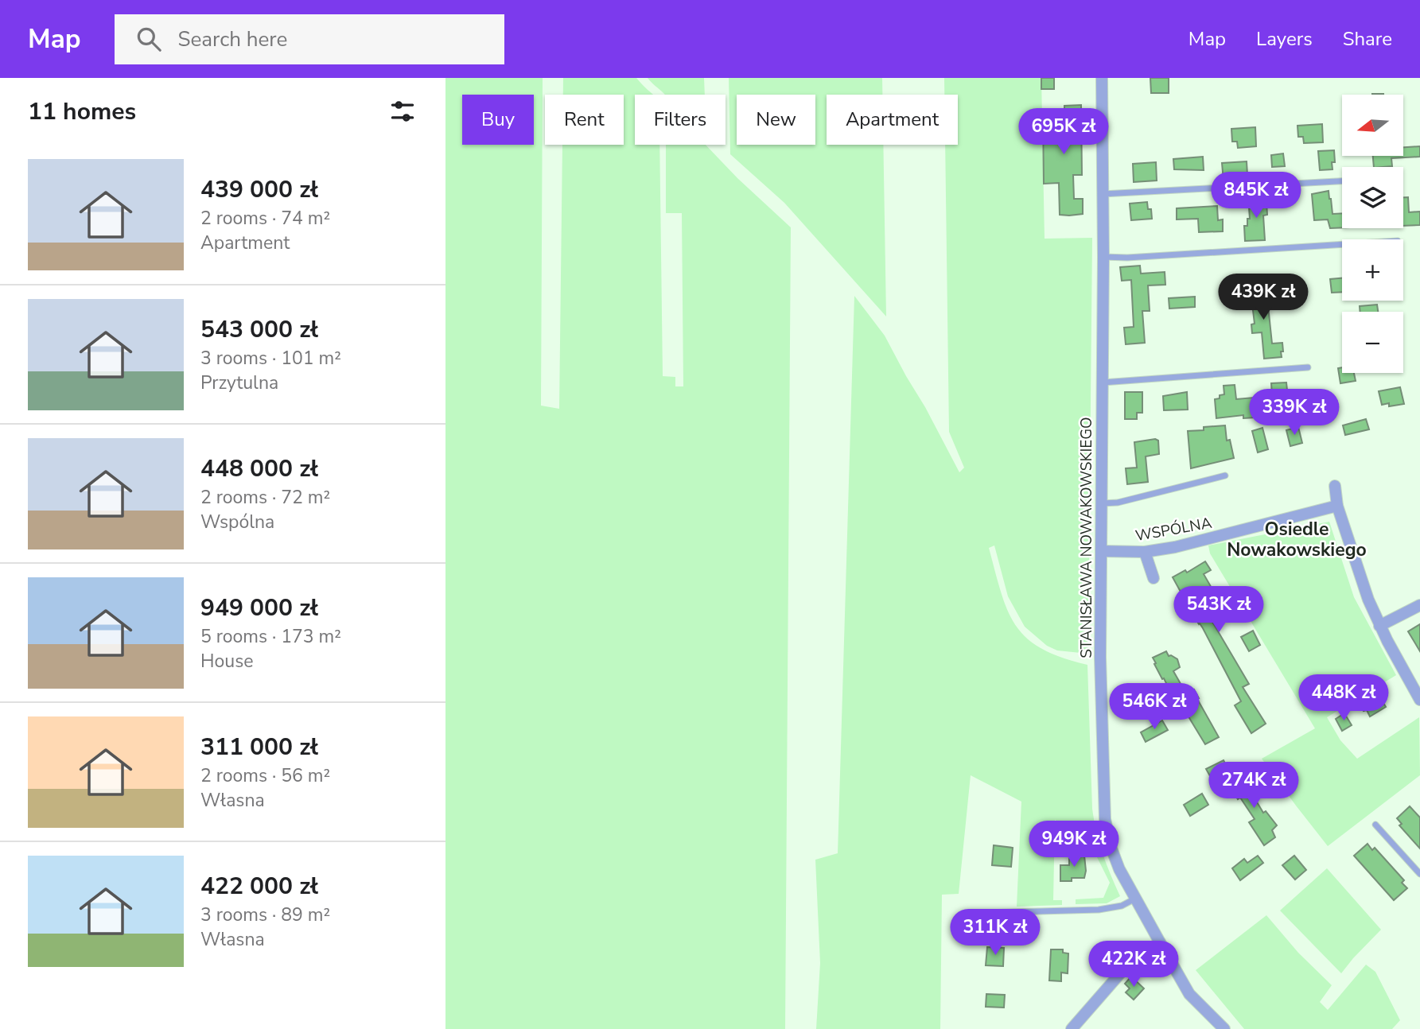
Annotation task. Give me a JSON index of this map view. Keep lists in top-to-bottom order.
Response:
{
  "streets": {
    "street": ["WSPÓLNA", "STANISŁAWA NOWAKOWSKIEGO"]
  },
  "crossings": [
    ["WSPÓLNA", "STANISŁAWA NOWAKOWSKIEGO"]
  ],
  "districts": ["Osiedle Nowakowskiego"],
  "north": "left",
  "page": {
    "header": "Map",
    "search": "Search here",
    "nav": ["Map", "Layers", "Share"],
    "heading": "11 homes",
    "map_buttons": ["+", "−"],
    "chip": [
      "Buy",
      "Rent",
      "Filters",
      "New",
      "Apartment"
    ],
    "price": [
      "695K zł",
      "845K zł",
      "439K zł",
      "339K zł",
      "543K zł",
      "448K zł",
      "546K zł",
      "274K zł",
      "949K zł",
      "311K zł",
      "422K zł"
    ],
    "list": [
      {
        "name": "439 000 zł",
        "note": "2 rooms · 74 m² · Apartment"
      },
      {
        "name": "543 000 zł",
        "note": "3 rooms · 101 m² · Przytulna"
      },
      {
        "name": "448 000 zł",
        "note": "2 rooms · 72 m² · Wspólna"
      },
      {
        "name": "949 000 zł",
        "note": "5 rooms · 173 m² · House"
      },
      {
        "name": "311 000 zł",
        "note": "2 rooms · 56 m² · Własna"
      },
      {
        "name": "422 000 zł",
        "note": "3 rooms · 89 m² · Własna"
      }
    ]
  }
}
